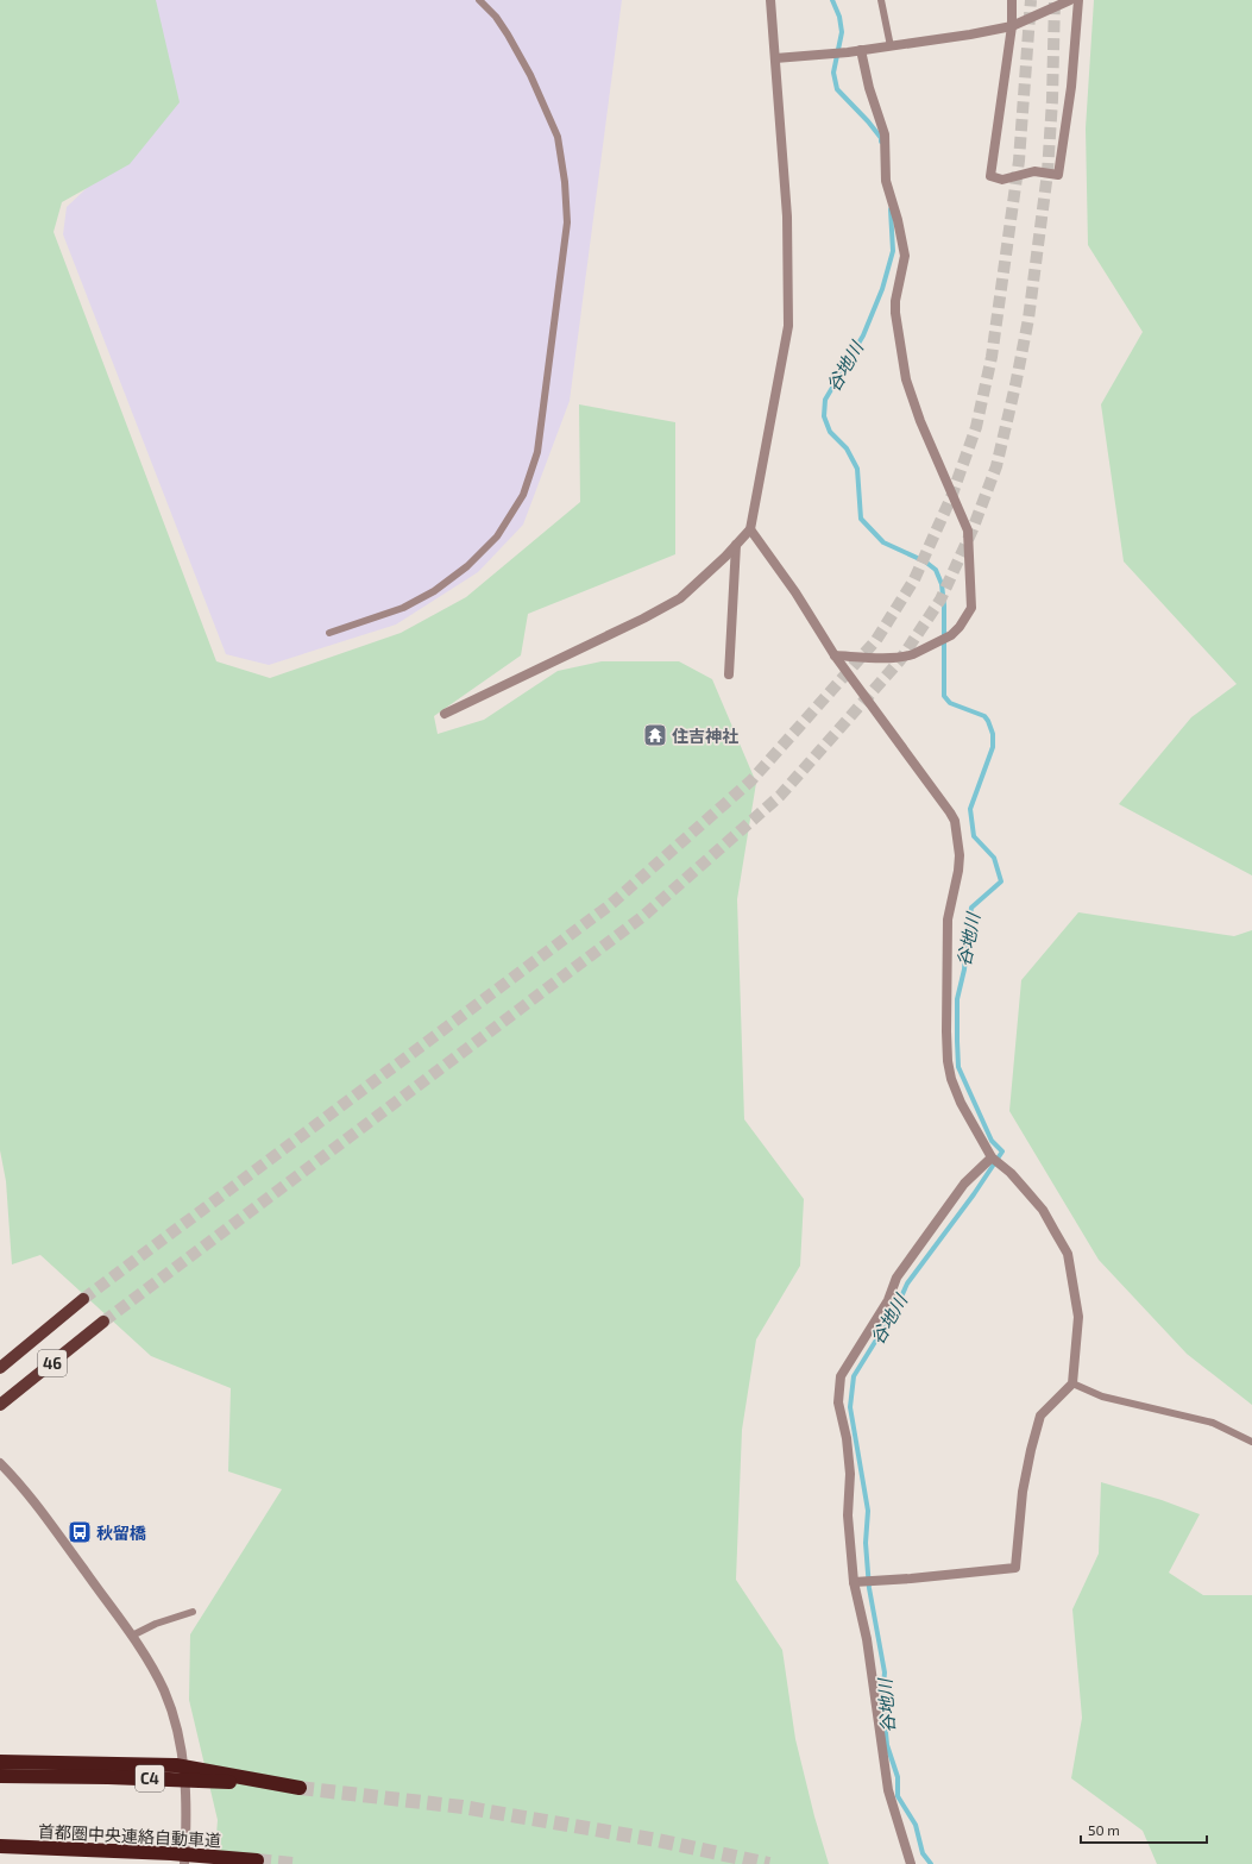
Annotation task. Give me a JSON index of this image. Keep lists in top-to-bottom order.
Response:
{
  "streets": {
    "highway": ["C4", "首都圏中央連絡自動車道"],
    "main road": ["46"]
  },
  "water": ["谷地川"],
  "places": {
    "temple": ["住吉神社"],
    "bus stop": ["秋留橋"]
  },
  "scale_bar": "50 m"
}
